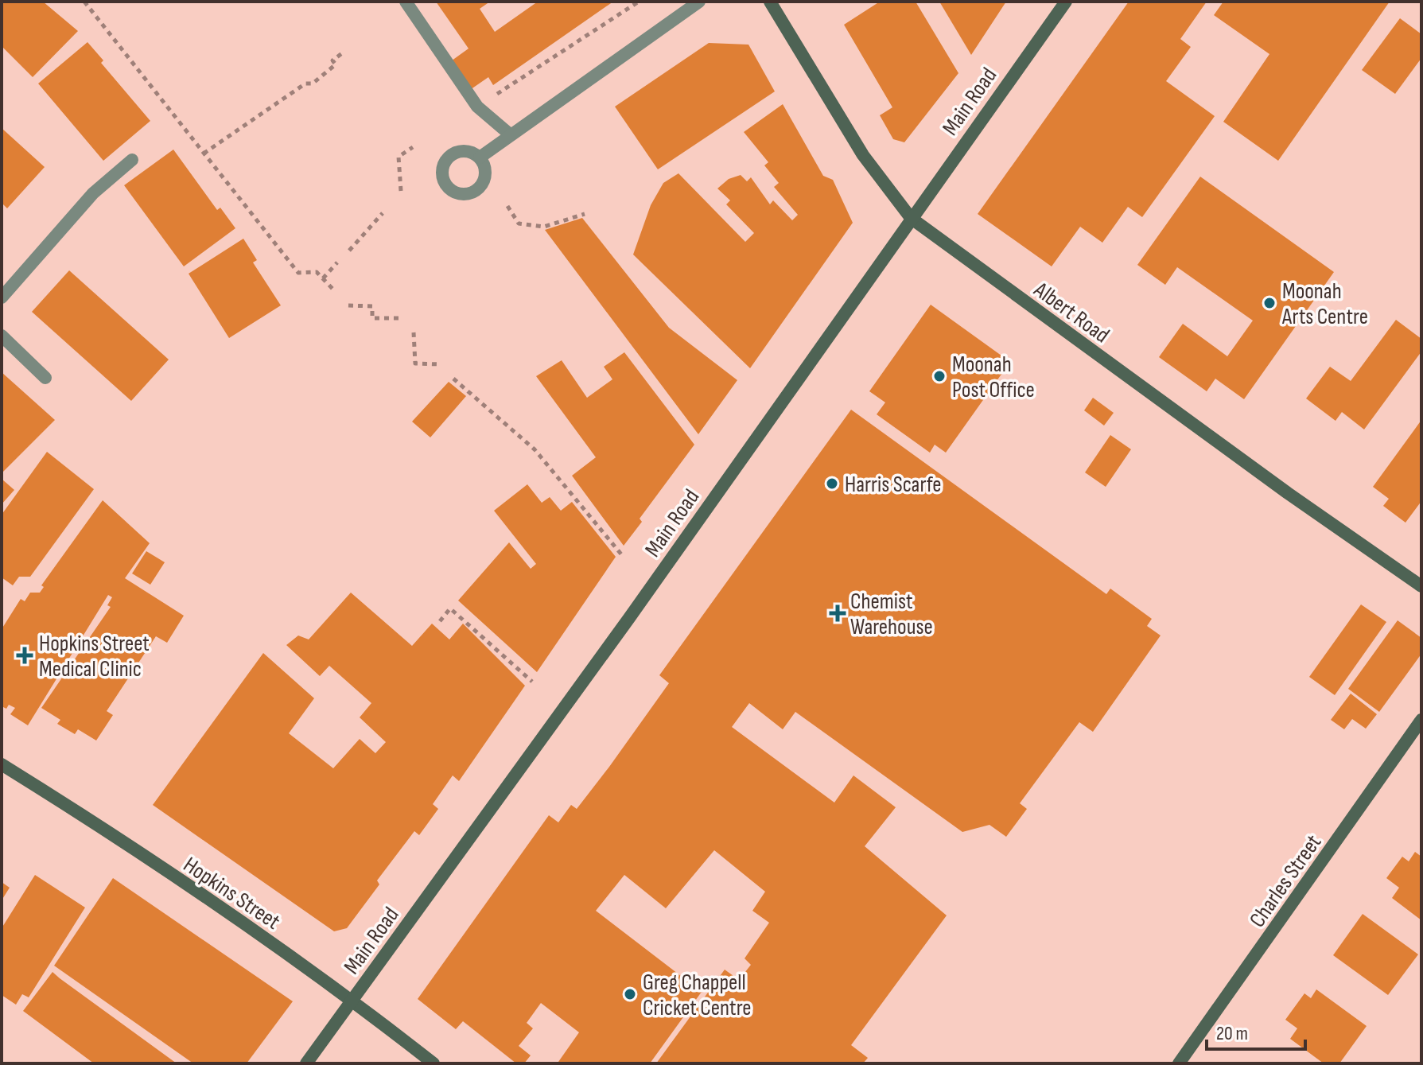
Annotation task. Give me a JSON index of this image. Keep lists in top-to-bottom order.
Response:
{
  "streets": {
    "street": [
      "Main Road",
      "Albert Road",
      "Charles Street",
      "Hopkins Street"
    ]
  },
  "crossings": [
    ["Main Road", "Albert Road"],
    ["Main Road", "Hopkins Street"]
  ],
  "places": {
    "other": [
      "Moonah Arts Centre",
      "Moonah Post Office",
      "Harris Scarfe",
      "Greg Chappell Cricket Centre"
    ],
    "health": ["Chemist Warehouse", "Hopkins Street Medical Clinic"]
  },
  "scale_bar": "20 m"
}
